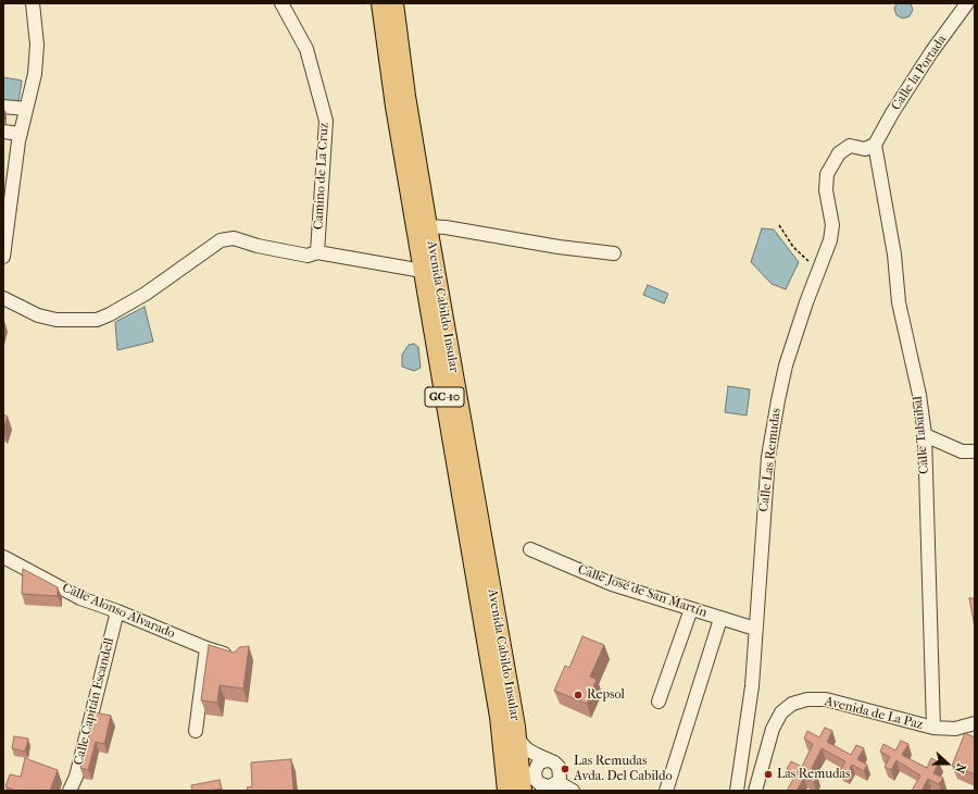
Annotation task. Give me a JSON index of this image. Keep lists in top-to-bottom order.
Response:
{
  "streets": {
    "main road": ["Avenida Cabildo Insular", "GC-10"],
    "street": [
      "Calle la Portada",
      "Camino de La Cruz",
      "Calle Tabaibal",
      "Calle Las Remudas",
      "Calle José de San Martín",
      "Calle Alonso Alvarado",
      "Calle Capitán Escandell",
      "Avenida de La Paz"
    ]
  },
  "crossings": [
    ["Calle la Portada", "Calle Tabaibal"],
    ["Calle la Portada", "Calle Las Remudas"],
    ["Calle Tabaibal", "Calle Las Remudas"],
    ["Calle Tabaibal", "Avenida de La Paz"],
    ["Calle Las Remudas", "Calle José de San Martín"],
    ["Calle Alonso Alvarado", "Calle Capitán Escandell"]
  ],
  "places": ["Repsol", "Las Remudas Avda. Del Cabildo", "Las Remudas"],
  "north": "right"
}
